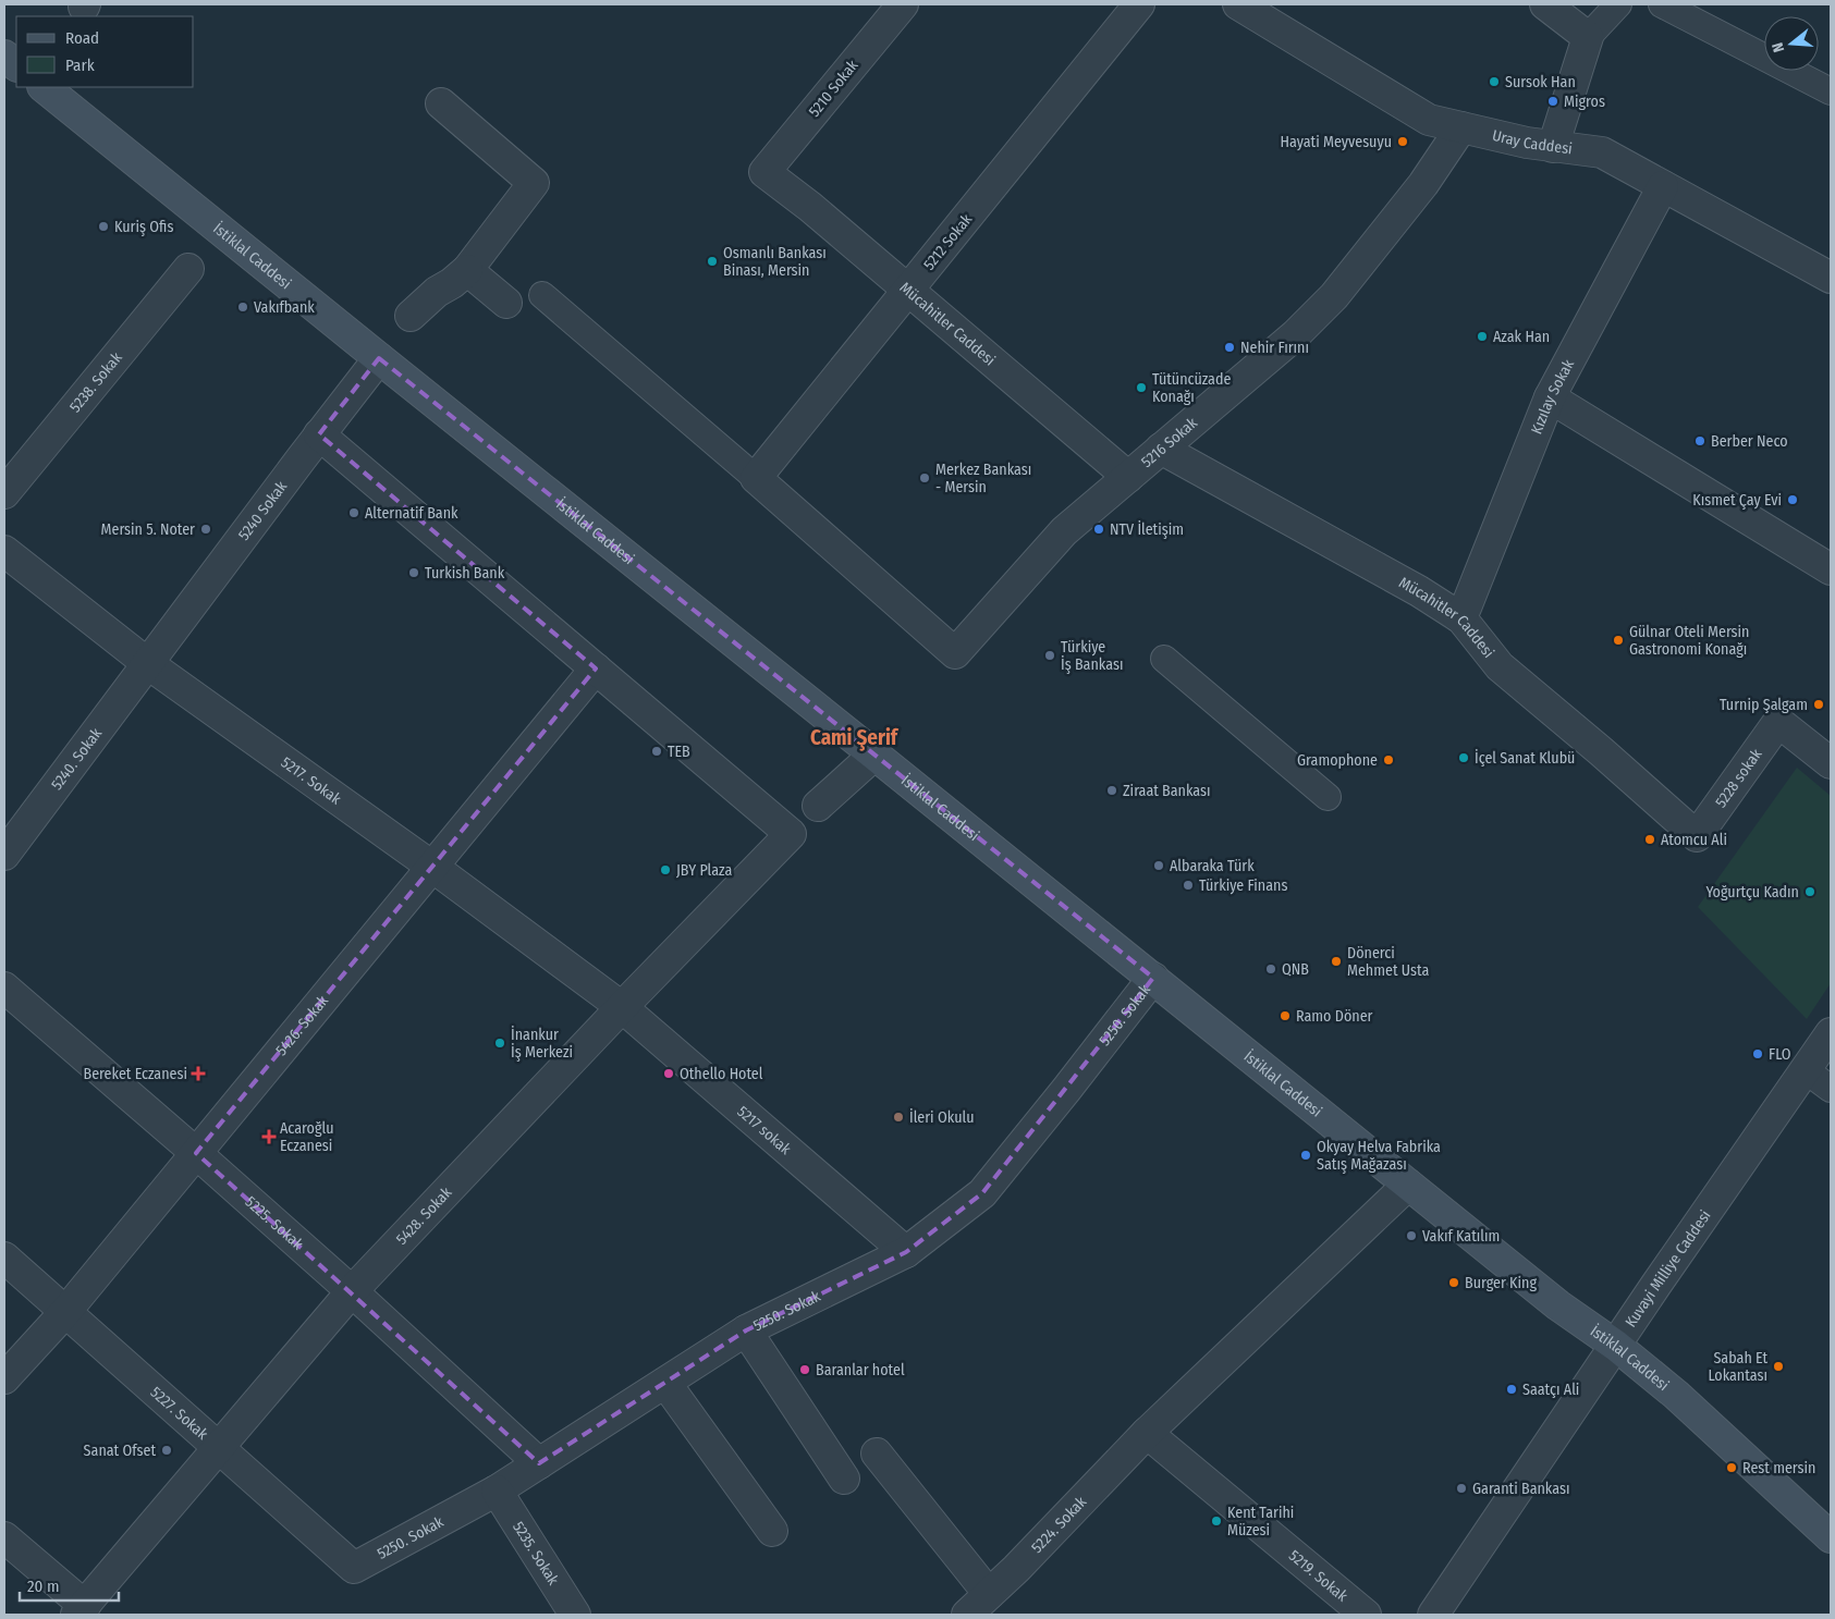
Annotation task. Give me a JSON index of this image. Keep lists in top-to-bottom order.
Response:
{
  "streets": {
    "main road": ["İstiklal Caddesi"],
    "street": [
      "5210 Sokak",
      "Uray Caddesi",
      "5212 Sokak",
      "Mücahitler Caddesi",
      "5238. Sokak",
      "Kızılay Sokak",
      "5216 Sokak",
      "5240 Sokak",
      "5240. Sokak",
      "5228 sokak",
      "5217. Sokak",
      "5250. Sokak",
      "5426. Sokak",
      "5217 sokak",
      "5428. Sokak",
      "5225. Sokak",
      "Kuvayi Milliye Caddesi",
      "5227. Sokak",
      "5224. Sokak",
      "5235. Sokak",
      "5219. Sokak"
    ]
  },
  "crossings": [
    ["5210 Sokak", "Mücahitler Caddesi"],
    ["Uray Caddesi", "Kızılay Sokak"],
    ["Uray Caddesi", "5216 Sokak"],
    ["5212 Sokak", "Mücahitler Caddesi"],
    ["5212 Sokak", "5216 Sokak"],
    ["İstiklal Caddesi", "5240 Sokak"],
    ["İstiklal Caddesi", "5250. Sokak"],
    ["İstiklal Caddesi", "Kuvayi Milliye Caddesi"],
    ["İstiklal Caddesi", "5224. Sokak"],
    ["Mücahitler Caddesi", "Kızılay Sokak"],
    ["Mücahitler Caddesi", "5216 Sokak"],
    ["Mücahitler Caddesi", "5228 sokak"],
    ["5240 Sokak", "5240. Sokak"],
    ["5240 Sokak", "5217. Sokak"],
    ["5240. Sokak", "5217. Sokak"],
    ["5217. Sokak", "5426. Sokak"],
    ["5217. Sokak", "5217 sokak"],
    ["5217. Sokak", "5428. Sokak"],
    ["5250. Sokak", "5217 sokak"],
    ["5250. Sokak", "5225. Sokak"],
    ["5250. Sokak", "5227. Sokak"],
    ["5250. Sokak", "5235. Sokak"],
    ["5426. Sokak", "5428. Sokak"],
    ["5426. Sokak", "5225. Sokak"],
    ["5426. Sokak", "5227. Sokak"],
    ["5217 sokak", "5428. Sokak"],
    ["5428. Sokak", "5225. Sokak"],
    ["5428. Sokak", "5227. Sokak"],
    ["5224. Sokak", "5219. Sokak"]
  ],
  "districts": ["Cami Şerif"],
  "places": {
    "other": [
      "Sursok Han",
      "Migros",
      "Hayati Meyvesuyu",
      "Kuriş Ofis",
      "Osmanlı Bankası Binası, Mersin",
      "Vakıfbank",
      "Azak Han",
      "Nehir Fırını",
      "Tütüncüzade Konağı",
      "Berber Neco",
      "Merkez Bankası - Mersin",
      "Kısmet Çay Evi",
      "Alternatif Bank",
      "Mersin 5. Noter",
      "NTV İletişim",
      "Turkish Bank",
      "Gülnar Oteli Mersin Gastronomi Konağı",
      "Türkiye İş Bankası",
      "Turnip Şalgam",
      "TEB",
      "İçel Sanat Klubü",
      "Gramophone",
      "Ziraat Bankası",
      "Atomcu Ali",
      "Albaraka Türk",
      "JBY Plaza",
      "Türkiye Finans",
      "Yoğurtçu Kadın",
      "Dönerci Mehmet Usta",
      "QNB",
      "Ramo Döner",
      "İnankur İş Merkezi",
      "FLO",
      "Othello Hotel",
      "İleri Okulu",
      "Okyay Helva Fabrika Satış Mağazası",
      "Vakıf Katılım",
      "Burger King",
      "Sabah Et Lokantası",
      "Baranlar hotel",
      "Saatçı Ali",
      "Sanat Ofset",
      "Rest mersin",
      "Garanti Bankası",
      "Kent Tarihi Müzesi"
    ],
    "health": ["Bereket Eczanesi", "Acaroğlu Eczanesi"]
  },
  "legend": ["Road", "Park"],
  "scale_bar": "20 m",
  "north": "left"
}
